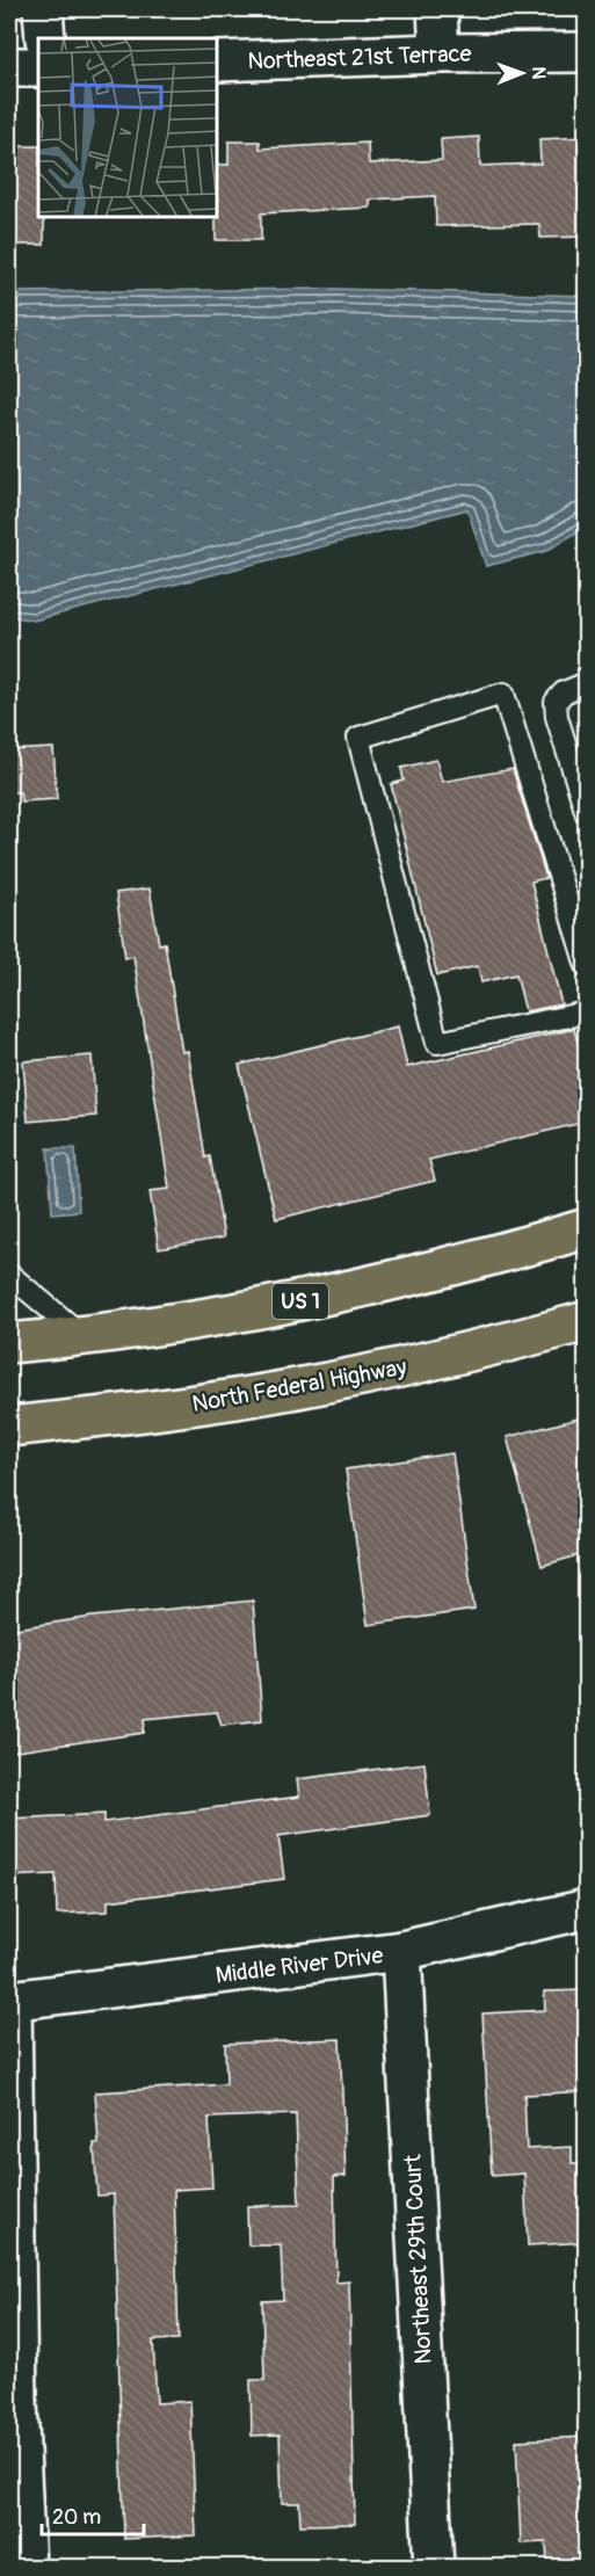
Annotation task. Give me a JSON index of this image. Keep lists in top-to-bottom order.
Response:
{
  "streets": {
    "main road": ["US 1", "North Federal Highway"],
    "street": ["Northeast 21st Terrace", "Middle River Drive", "Northeast 29th Court"]
  },
  "crossings": [
    ["Middle River Drive", "Northeast 29th Court"]
  ],
  "scale_bar": "20 m",
  "north": "right"
}
